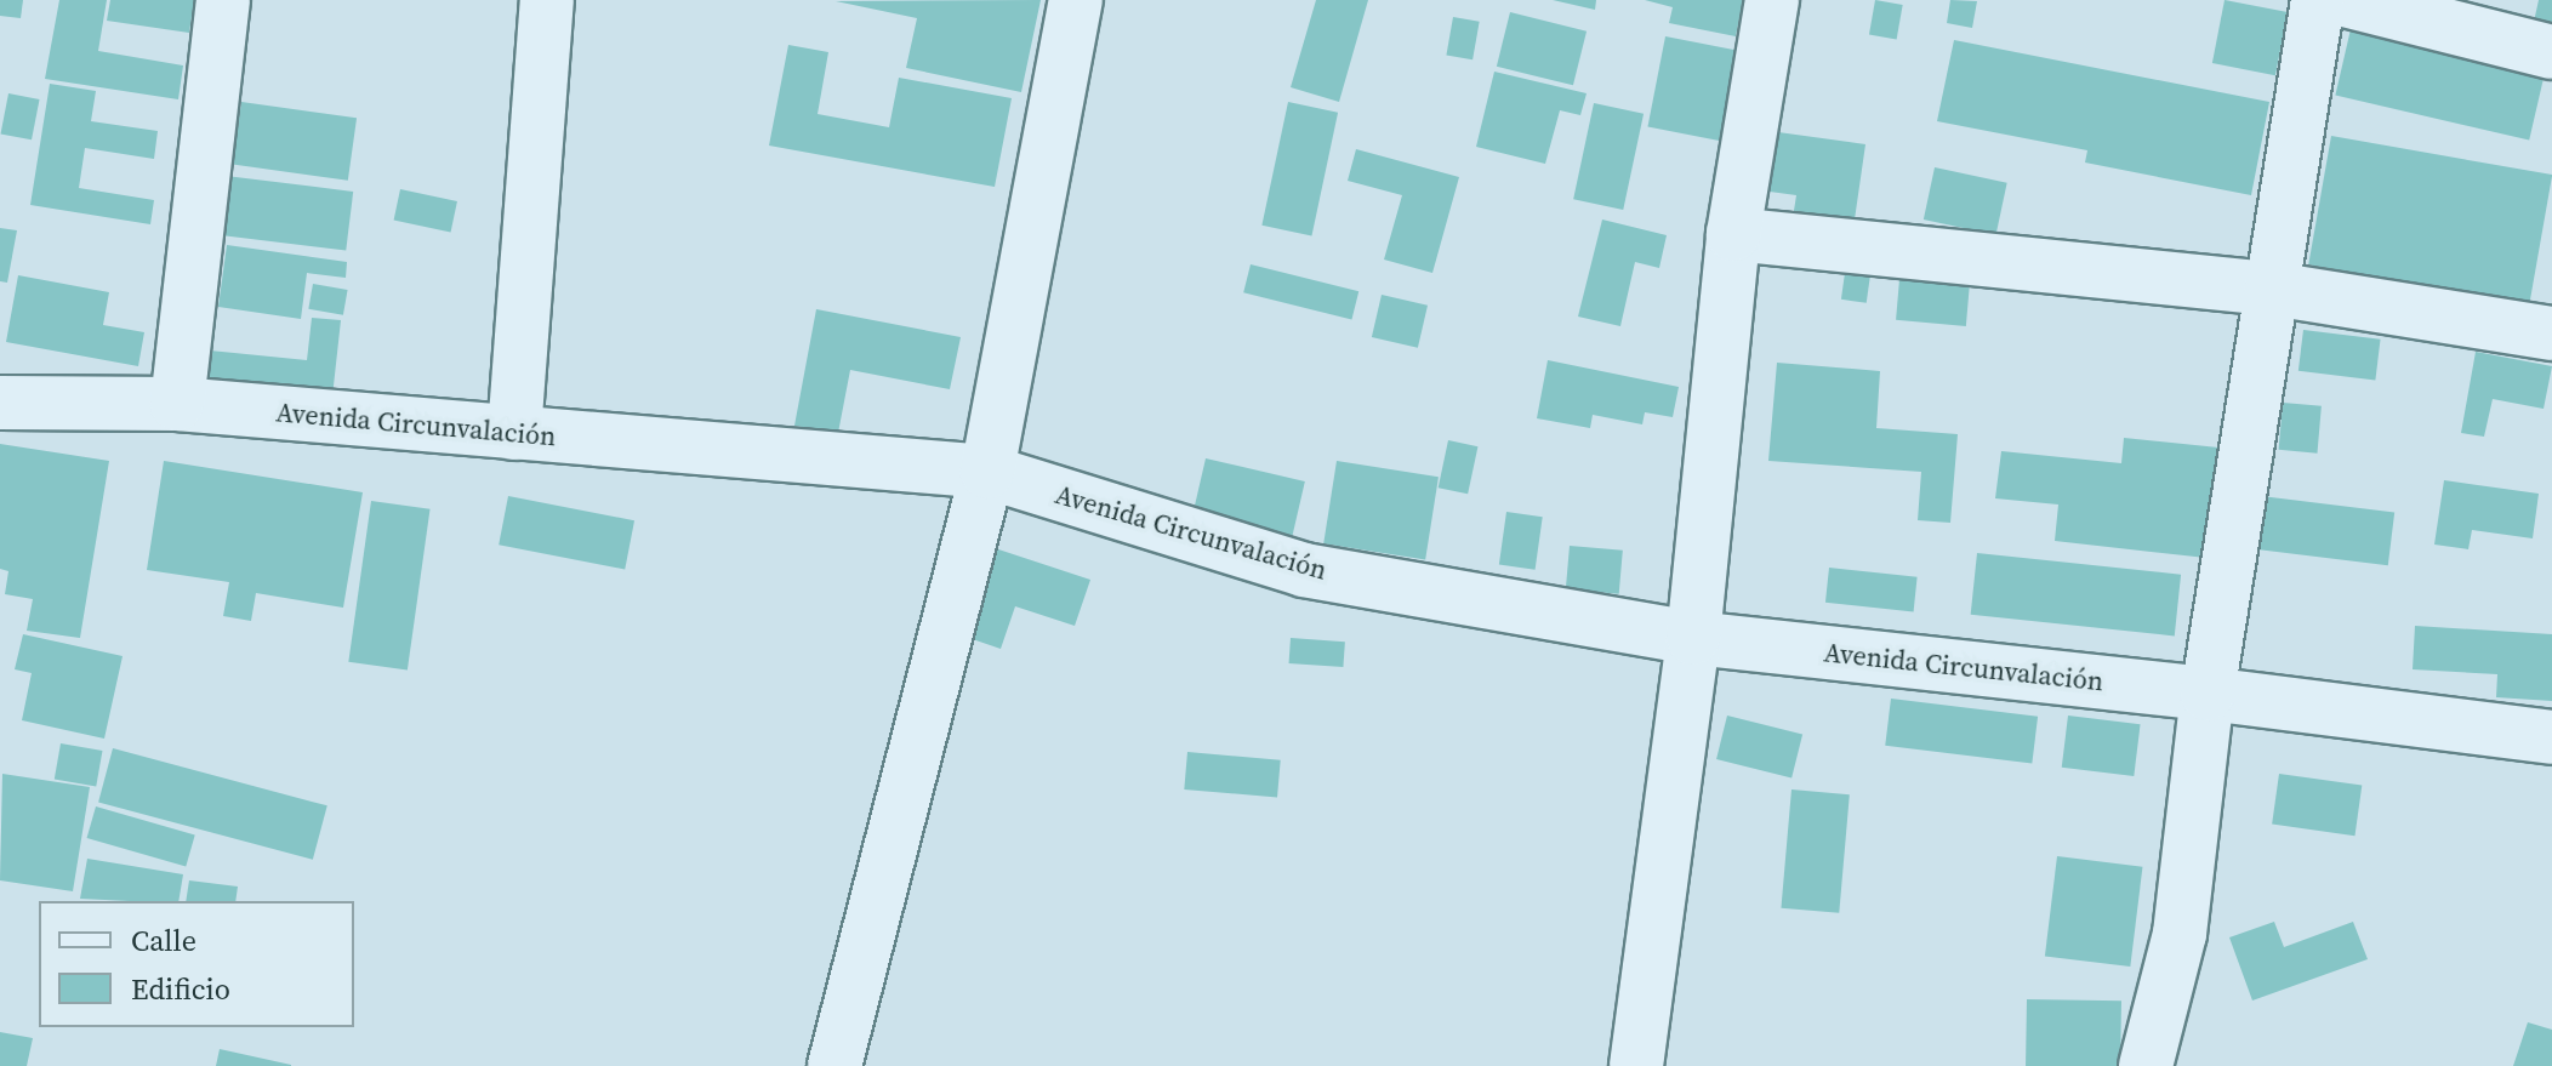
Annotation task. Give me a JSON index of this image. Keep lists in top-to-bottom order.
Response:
{
  "streets": {
    "street": ["Avenida Circunvalación"]
  },
  "legend": ["Calle", "Edificio"]
}
